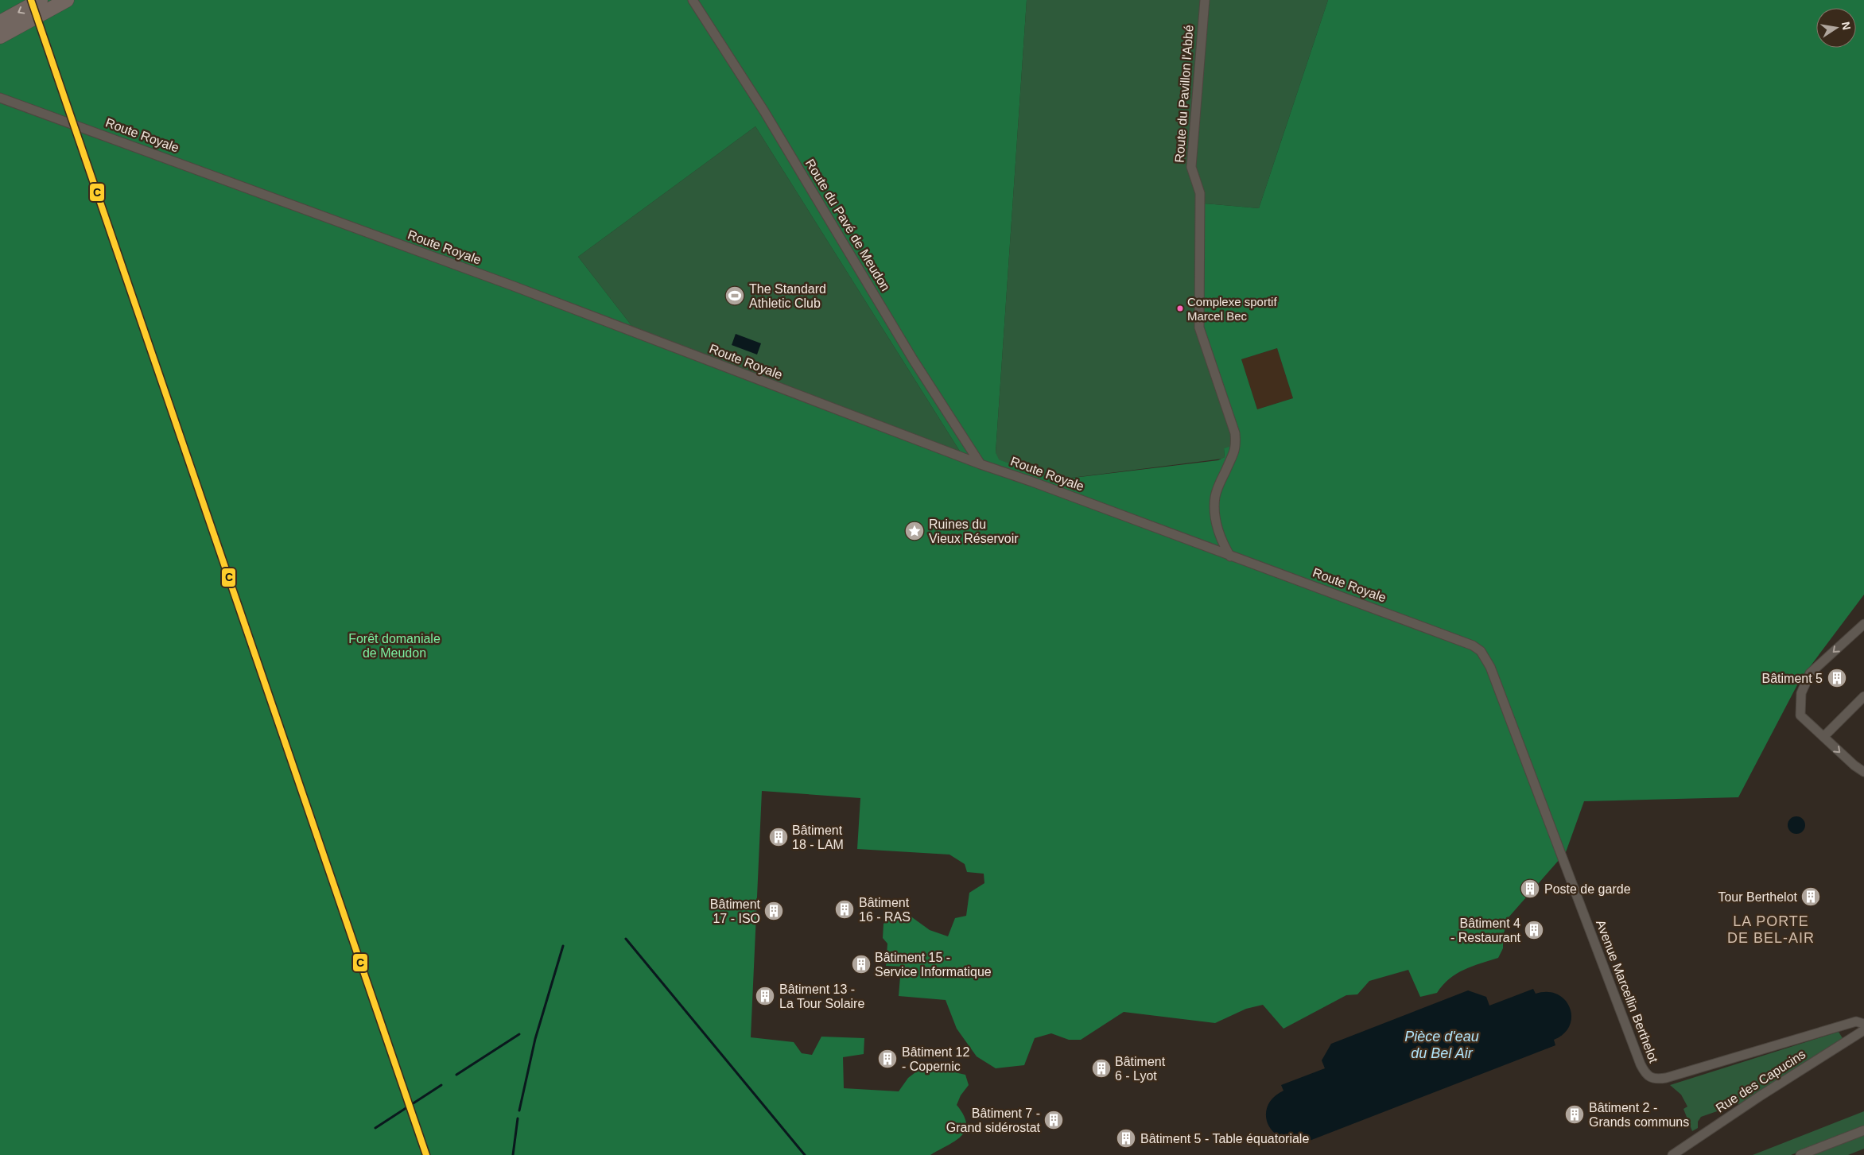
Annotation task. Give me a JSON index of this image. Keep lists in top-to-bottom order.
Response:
{
  "streets": {
    "street": [
      "Route du Pavillon l'Abbé",
      "Route Royale",
      "Route du Pavé de Meudon",
      "Avenue Marcellin Berthelot",
      "Rue des Capucins"
    ]
  },
  "crossings": [
    ["Route du Pavillon l'Abbé", "Route Royale"],
    ["Route Royale", "Route du Pavé de Meudon"],
    ["Route Royale", "Avenue Marcellin Berthelot"]
  ],
  "districts": ["LA PORTE DE BEL-AIR"],
  "water": ["Pièce d'eau du Bel Air"],
  "parks": ["Forêt domaniale de Meudon"],
  "places": {
    "sports": ["The Standard Athletic Club"],
    "other": ["Complexe sportif Marcel Bec"],
    "place": ["Ruines du Vieux Réservoir"],
    "building": [
      "Bâtiment 5",
      "Bâtiment 18 - LAM",
      "Poste de garde",
      "Tour Berthelot",
      "Bâtiment 16 - RAS",
      "Bâtiment 17 - ISO",
      "Bâtiment 4 - Restaurant",
      "Bâtiment 15 - Service Informatique",
      "Bâtiment 13 - La Tour Solaire",
      "Bâtiment 12 - Copernic",
      "Bâtiment 6 - Lyot",
      "Bâtiment 2 - Grands communs",
      "Bâtiment 7 - Grand sidérostat",
      "Bâtiment 5 - Table équatoriale"
    ]
  },
  "lines": ["transit line C"],
  "north": "right"
}
